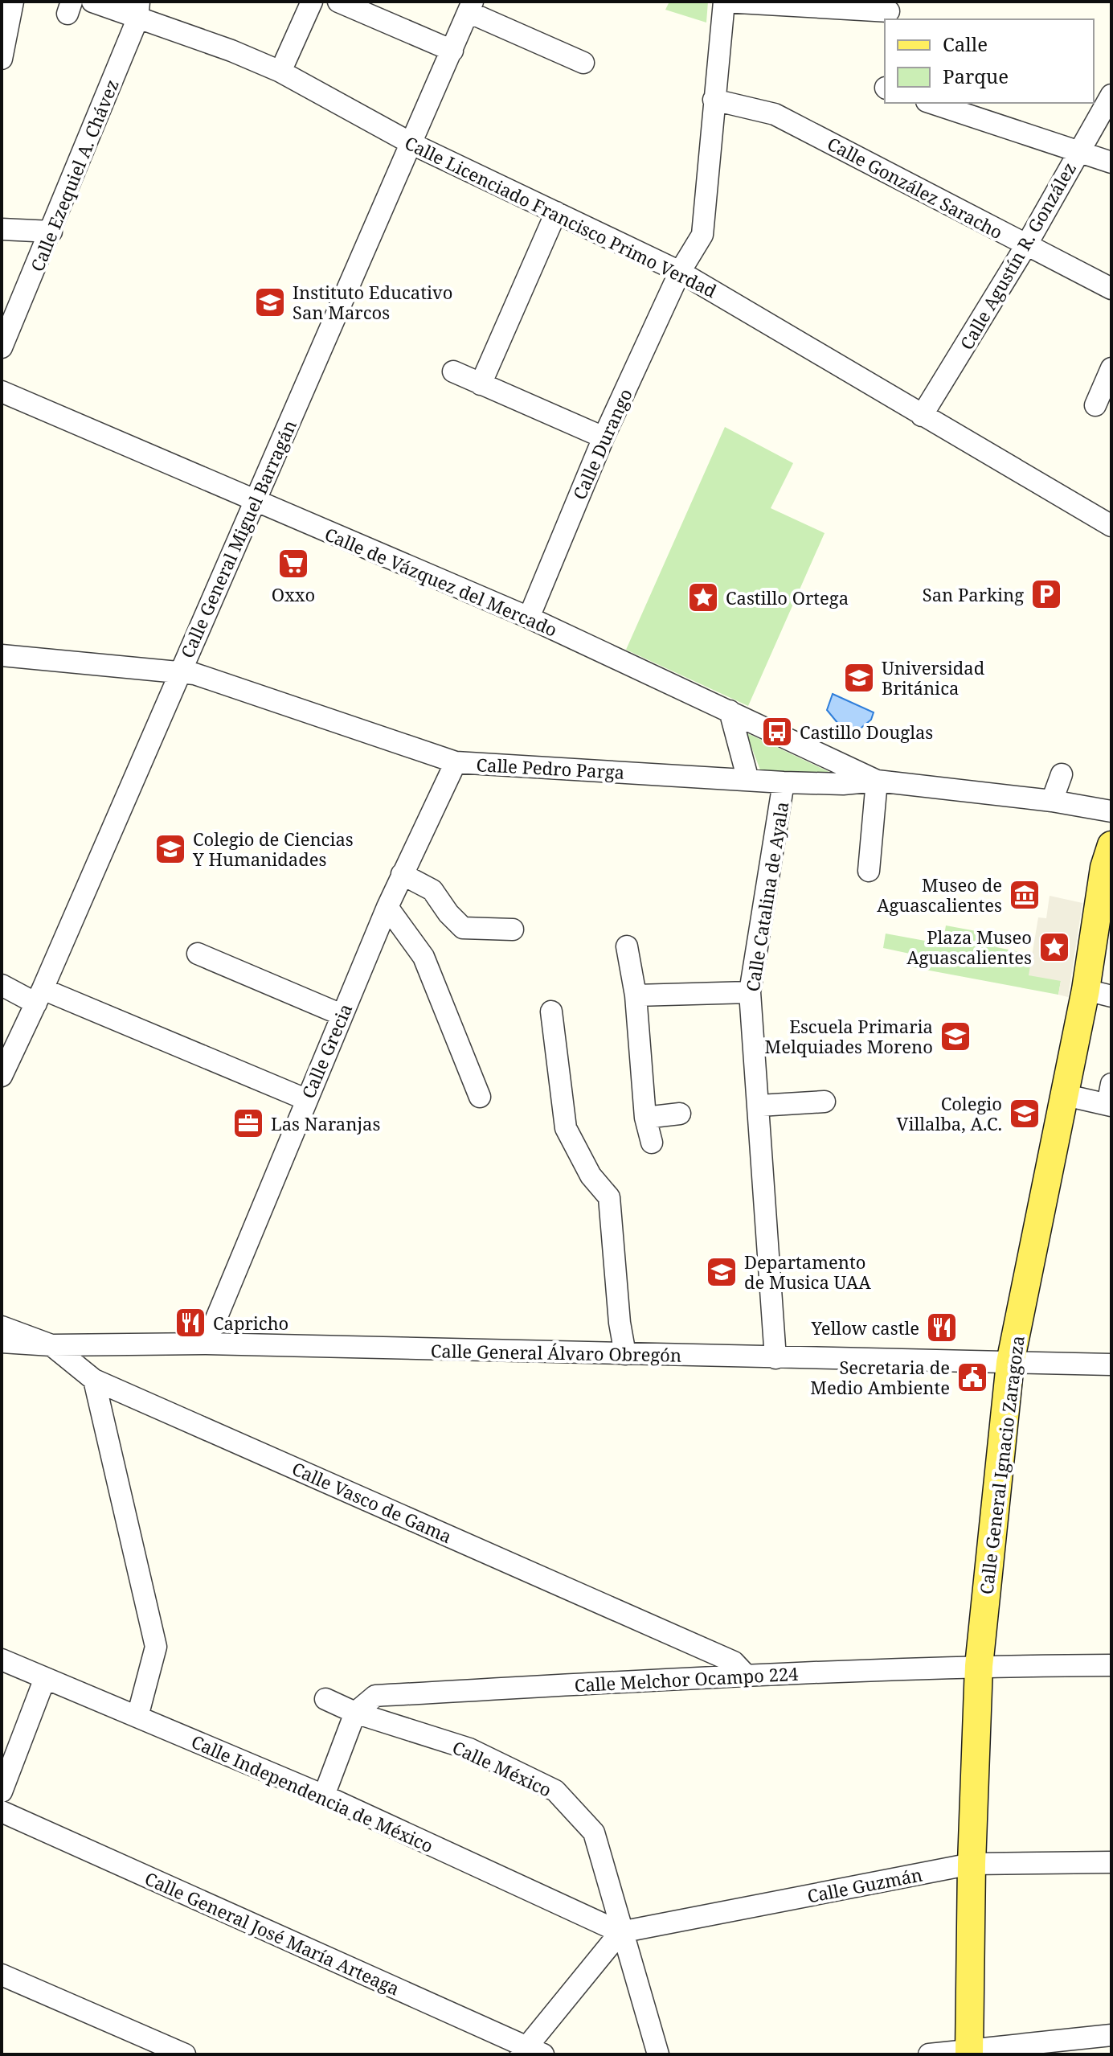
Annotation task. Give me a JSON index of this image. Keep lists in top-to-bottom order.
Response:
{
  "streets": {
    "main road": ["Calle General Ignacio Zaragoza"],
    "street": [
      "Calle Ezequiel A. Chávez",
      "Calle González Saracho",
      "Calle Licenciado Francisco Primo Verdad",
      "Calle Agustín R. González",
      "Calle Durango",
      "Calle General Miguel Barragán",
      "Calle de Vázquez del Mercado",
      "Calle Pedro Parga",
      "Calle Catalina de Ayala",
      "Calle Grecia",
      "Calle General Álvaro Obregón",
      "Calle Vasco de Gama",
      "Calle Melchor Ocampo 224",
      "Calle México",
      "Calle Independencia de México",
      "Calle Guzmán",
      "Calle General José María Arteaga"
    ]
  },
  "crossings": [
    ["Calle Ezequiel A. Chávez", "Calle Licenciado Francisco Primo Verdad"],
    ["Calle González Saracho", "Calle Agustín R. González"],
    ["Calle González Saracho", "Calle Durango"],
    ["Calle Licenciado Francisco Primo Verdad", "Calle Agustín R. González"],
    ["Calle Licenciado Francisco Primo Verdad", "Calle Durango"],
    ["Calle Licenciado Francisco Primo Verdad", "Calle General Miguel Barragán"],
    ["Calle Durango", "Calle de Vázquez del Mercado"],
    ["Calle General Miguel Barragán", "Calle de Vázquez del Mercado"],
    ["Calle General Miguel Barragán", "Calle Pedro Parga"],
    ["Calle de Vázquez del Mercado", "Calle Pedro Parga"],
    ["Calle Pedro Parga", "Calle Catalina de Ayala"],
    ["Calle Pedro Parga", "Calle Grecia"],
    ["Calle Catalina de Ayala", "Calle General Álvaro Obregón"],
    ["Calle Grecia", "Calle General Álvaro Obregón"],
    ["Calle General Álvaro Obregón", "Calle General Ignacio Zaragoza"],
    ["Calle General Álvaro Obregón", "Calle Vasco de Gama"],
    ["Calle General Ignacio Zaragoza", "Calle Melchor Ocampo 224"],
    ["Calle General Ignacio Zaragoza", "Calle Guzmán"],
    ["Calle Vasco de Gama", "Calle Melchor Ocampo 224"],
    ["Calle Melchor Ocampo 224", "Calle México"],
    ["Calle México", "Calle Independencia de México"],
    ["Calle México", "Calle Guzmán"],
    ["Calle Independencia de México", "Calle Guzmán"]
  ],
  "places": {
    "school or university": [
      "Instituto Educativo San Marcos",
      "Universidad Británica",
      "Colegio de Ciencias Y Humanidades",
      "Escuela Primaria Melquiades Moreno",
      "Colegio Villalba, A.C.",
      "Departamento de Musica UAA"
    ],
    "supermarket": ["Oxxo"],
    "parking": ["San Parking"],
    "place": ["Castillo Ortega", "Plaza Museo Aguascalientes"],
    "bus stop": ["Castillo Douglas"],
    "museum": ["Museo de Aguascalientes"],
    "office": ["Las Naranjas"],
    "restaurant": ["Capricho", "Yellow castle"],
    "public building": ["Secretaria de Medio Ambiente"]
  },
  "legend": ["Calle", "Parque"]
}
